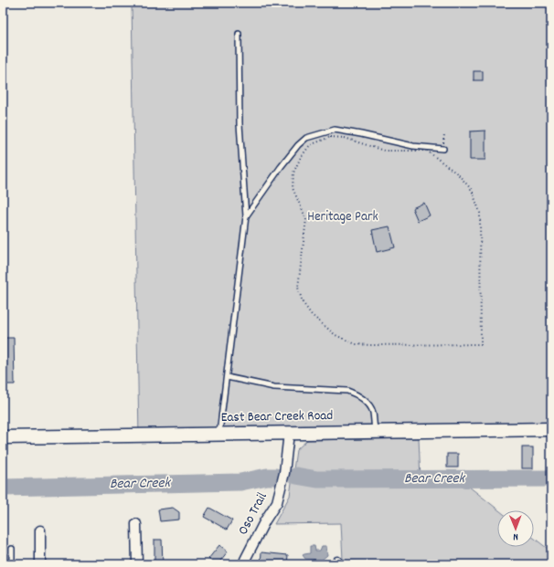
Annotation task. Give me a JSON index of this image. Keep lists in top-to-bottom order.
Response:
{
  "streets": {
    "main road": ["East Bear Creek Road"],
    "street": ["Oso Trail"]
  },
  "crossings": [
    ["East Bear Creek Road", "Oso Trail"]
  ],
  "water": ["Bear Creek"],
  "parks": ["Heritage Park"],
  "north": "bottom"
}
